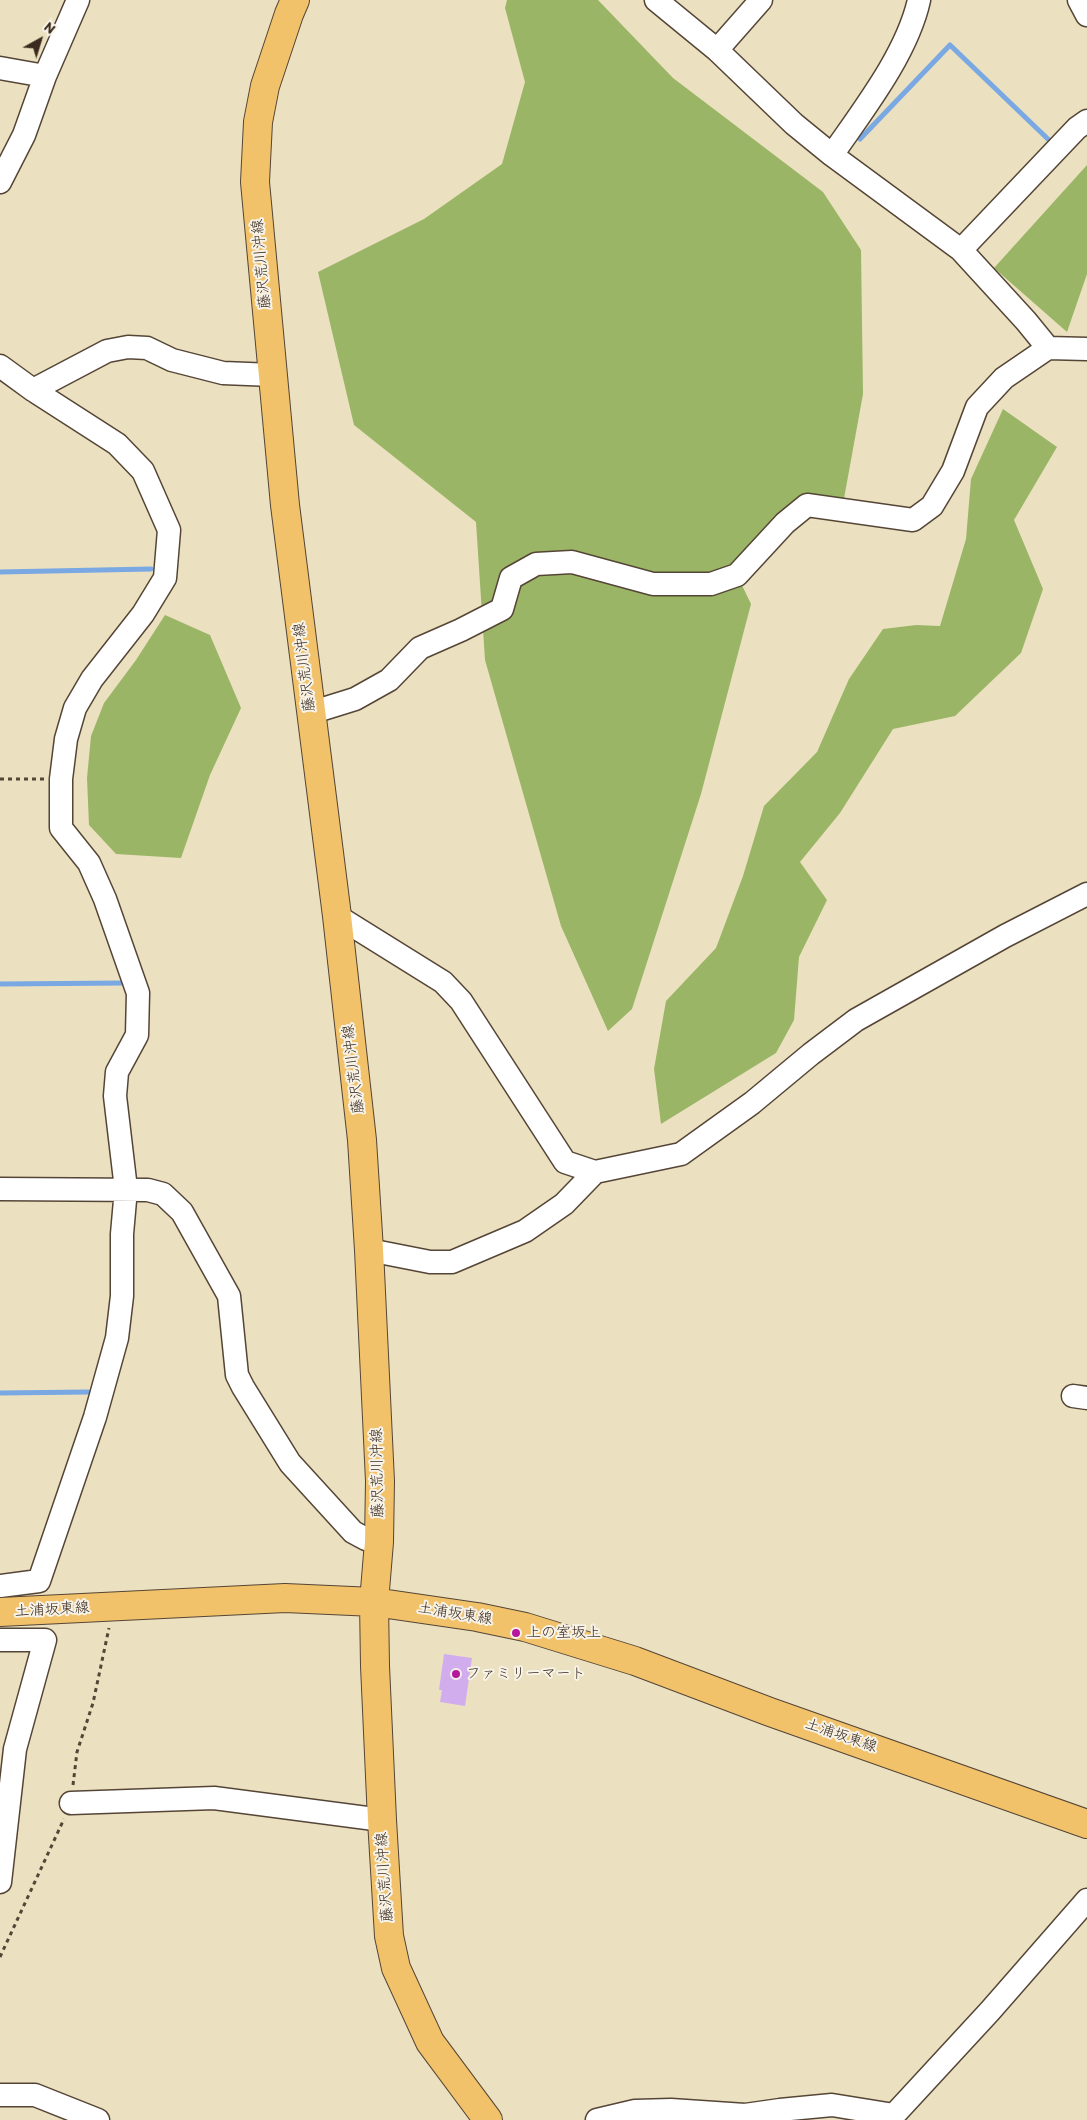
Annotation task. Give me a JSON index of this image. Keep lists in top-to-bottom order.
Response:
{
  "streets": {
    "main road": ["藤沢荒川沖線", "土浦坂東線"]
  },
  "crossings": [
    ["藤沢荒川沖線", "土浦坂東線"]
  ],
  "places": ["上の室坂上", "ファミリーマート"],
  "north": "top right"
}
